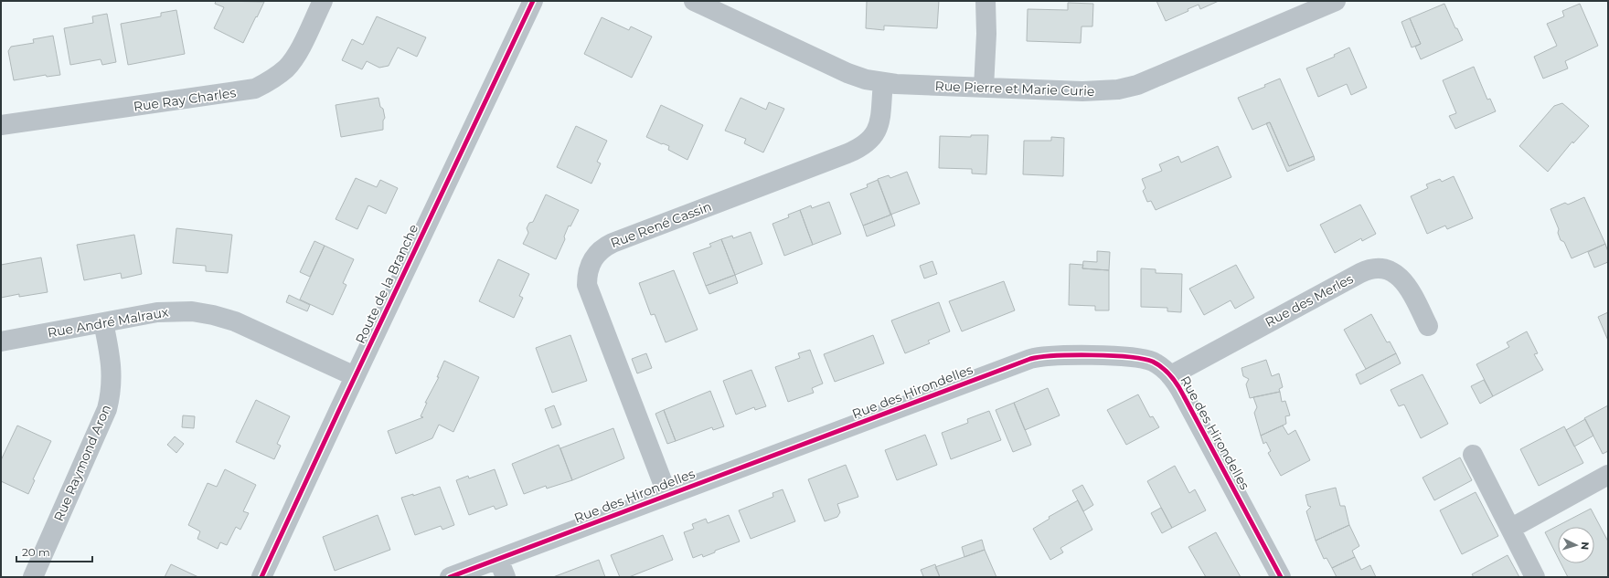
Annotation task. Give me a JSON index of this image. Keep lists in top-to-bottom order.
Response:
{
  "streets": {
    "street": [
      "Rue Pierre et Marie Curie",
      "Rue Ray Charles",
      "Rue René Cassin",
      "Route de la Branche",
      "Rue des Merles",
      "Rue André Malraux",
      "Rue des Hirondelles",
      "Rue Raymond Aron"
    ]
  },
  "crossings": [
    ["Rue Pierre et Marie Curie", "Rue René Cassin"],
    ["Rue René Cassin", "Rue des Hirondelles"],
    ["Route de la Branche", "Rue André Malraux"],
    ["Rue des Merles", "Rue des Hirondelles"],
    ["Rue André Malraux", "Rue Raymond Aron"]
  ],
  "scale_bar": "20 m",
  "north": "right"
}
